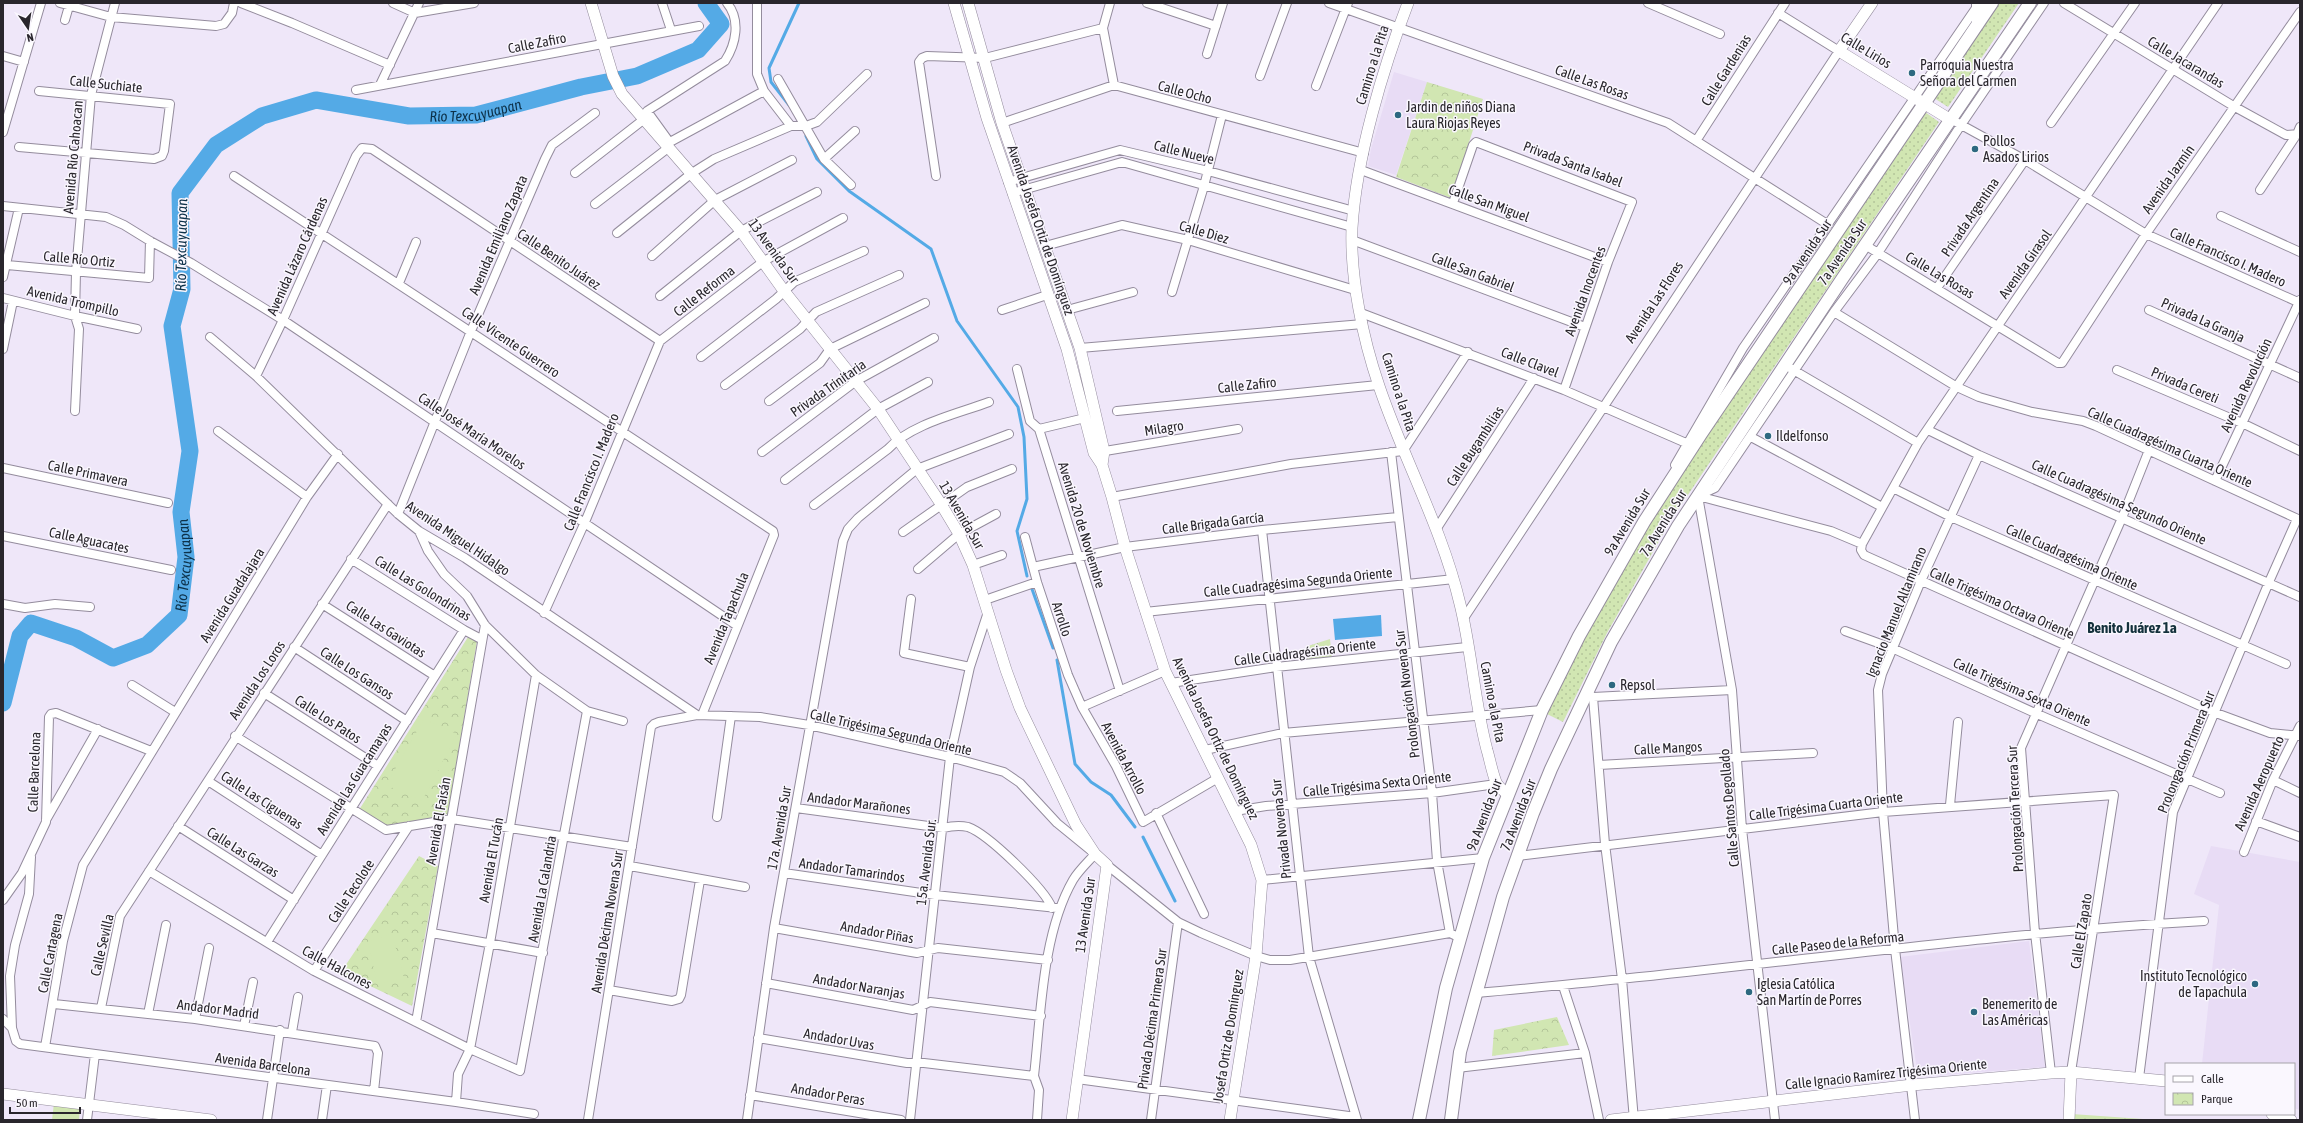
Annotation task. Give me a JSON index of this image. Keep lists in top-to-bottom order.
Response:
{
  "streets": {
    "main road": ["9a Avenida Sur", "7a Avenida Sur"],
    "street": [
      "Calle Zafiro",
      "Calle Lirios",
      "Calle Jacarandas",
      "Camino a la Pita",
      "Calle Gardenias",
      "Calle Las Rosas",
      "Calle Suchiate",
      "Calle Ocho",
      "Calle Nueve",
      "Avenida Río Cahoacan",
      "Privada Santa Isabel",
      "Avenida Jazmín",
      "Calle San Miguel",
      "Privada Argentina",
      "Avenida Josefa Ortiz de Domínguez",
      "Calle Diez",
      "Avenida Emiliano Zapata",
      "13 Avenida Sur",
      "Avenida Lázaro Cárdenas",
      "Calle Francisco I. Madero",
      "Calle Río Ortiz",
      "Calle Benito Juárez",
      "Avenida Girasol",
      "Calle San Gabriel",
      "Calle Reforma",
      "Avenida Inocentes",
      "Avenida Trompillo",
      "Avenida Las Flores",
      "Privada La Granja",
      "Calle Vicente Guerrero",
      "Calle Clavel",
      "Privada Cereti",
      "Avenida Revolución",
      "Privada Trinitaria",
      "Milagro",
      "Calle José María Morelos",
      "Calle Bugambilias",
      "Calle Cuadragésima Cuarta Oriente",
      "Calle Primavera",
      "Calle Cuadragésima Segundo Oriente",
      "Calle Brigada García",
      "Avenida 20 de Noviembre",
      "Avenida Miguel Hidalgo",
      "Calle Aguacates",
      "Calle Cuadragésima Oriente",
      "Calle Cuadragésima Segunda Oriente",
      "Calle Las Golondrinas",
      "Avenida Guadalajara",
      "Calle Trigésima Octava Oriente",
      "Ignacio Manuel Altamirano",
      "Avenida Tapachula",
      "Arrollo",
      "Calle Las Gaviotas",
      "Calle Los Gansos",
      "Avenida Los Loros",
      "Calle Trigésima Sexta Oriente",
      "Prolongación Novena Sur",
      "Calle Los Patos",
      "Calle Trigésima Segunda Oriente",
      "Calle Mangos",
      "Prolongación Primera Sur",
      "Avenida Arrollo",
      "Calle Barcelona",
      "Avenida Las Guacamayas",
      "Avenida Aeropuerto",
      "Calle Las Ciguenas",
      "Andador Marañones",
      "Calle Trigésima Cuarta Oriente",
      "Calle Santos Degollado",
      "Prolongación Tercera Sur",
      "Avenida El Faisán",
      "17a. Avenida Sur",
      "Privada Novena Sur",
      "Calle Las Garzas",
      "Avenida El Tucán",
      "15a. Avenida Sur.",
      "Andador Tamarindos",
      "Avenida La Calandria",
      "Calle Tecolote",
      "Avenida Décima Novena Sur",
      "Calle El Zapato",
      "Andador Piñas",
      "Calle Paseo de la Reforma",
      "Calle Sevilla",
      "Calle Cartagena",
      "Calle Halcones",
      "Andador Naranjas",
      "Andador Madrid",
      "Privada Décima Primera Sur",
      "Josefa Ortiz de Domínguez",
      "Andador Uvas",
      "Avenida Barcelona",
      "Calle Ignacio Ramírez Trigésima Oriente",
      "Andador Peras"
    ]
  },
  "crossings": [
    ["Calle Zafiro", "Camino a la Pita"],
    ["Calle Zafiro", "13 Avenida Sur"],
    ["Calle Lirios", "Calle Gardenias"],
    ["Calle Lirios", "Avenida Jazmín"],
    ["Calle Lirios", "Privada Argentina"],
    ["Calle Lirios", "9a Avenida Sur"],
    ["Calle Lirios", "7a Avenida Sur"],
    ["Calle Lirios", "Calle Francisco I. Madero"],
    ["Calle Lirios", "Avenida Girasol"],
    ["Calle Lirios", "Avenida Las Flores"],
    ["Calle Jacarandas", "Avenida Jazmín"],
    ["Calle Jacarandas", "Avenida Girasol"],
    ["Camino a la Pita", "Calle Las Rosas"],
    ["Camino a la Pita", "Calle Ocho"],
    ["Camino a la Pita", "Calle Nueve"],
    ["Camino a la Pita", "Calle San Miguel"],
    ["Camino a la Pita", "Calle Diez"],
    ["Camino a la Pita", "Calle San Gabriel"],
    ["Camino a la Pita", "Avenida Las Flores"],
    ["Camino a la Pita", "Calle Clavel"],
    ["Camino a la Pita", "Calle Bugambilias"],
    ["Camino a la Pita", "Calle Cuadragésima Oriente"],
    ["Camino a la Pita", "Calle Cuadragésima Segunda Oriente"],
    ["Camino a la Pita", "Calle Trigésima Sexta Oriente"],
    ["Calle Gardenias", "Calle Las Rosas"],
    ["Calle Las Rosas", "Avenida Jazmín"],
    ["Calle Las Rosas", "Privada Argentina"],
    ["Calle Las Rosas", "7a Avenida Sur"],
    ["Calle Las Rosas", "Avenida Girasol"],
    ["Calle Las Rosas", "Avenida Las Flores"],
    ["Calle Suchiate", "Avenida Río Cahoacan"],
    ["Calle Nueve", "Avenida Josefa Ortiz de Domínguez"],
    ["Avenida Río Cahoacan", "Calle Río Ortiz"],
    ["Avenida Río Cahoacan", "Avenida Trompillo"],
    ["Avenida Río Cahoacan", "Calle José María Morelos"],
    ["Privada Santa Isabel", "Calle San Miguel"],
    ["Privada Santa Isabel", "Avenida Inocentes"],
    ["Avenida Jazmín", "Calle Francisco I. Madero"],
    ["Calle San Miguel", "Avenida Inocentes"],
    ["Avenida Josefa Ortiz de Domínguez", "Calle Diez"],
    ["Avenida Josefa Ortiz de Domínguez", "Milagro"],
    ["Avenida Josefa Ortiz de Domínguez", "Calle Brigada García"],
    ["Avenida Josefa Ortiz de Domínguez", "Calle Cuadragésima Oriente"],
    ["Avenida Josefa Ortiz de Domínguez", "Calle Cuadragésima Segunda Oriente"],
    ["Avenida Josefa Ortiz de Domínguez", "Calle Trigésima Sexta Oriente"],
    ["Avenida Josefa Ortiz de Domínguez", "Josefa Ortiz de Domínguez"],
    ["Avenida Emiliano Zapata", "Calle Benito Juárez"],
    ["Avenida Emiliano Zapata", "Calle Vicente Guerrero"],
    ["Avenida Emiliano Zapata", "Calle José María Morelos"],
    ["Avenida Emiliano Zapata", "Avenida Miguel Hidalgo"],
    ["13 Avenida Sur", "Calle Reforma"],
    ["13 Avenida Sur", "Privada Trinitaria"],
    ["13 Avenida Sur", "Calle Trigésima Segunda Oriente"],
    ["13 Avenida Sur", "17a. Avenida Sur"],
    ["13 Avenida Sur", "15a. Avenida Sur."],
    ["9a Avenida Sur", "Prolongación Novena Sur"],
    ["7a Avenida Sur", "Calle Trigésima Cuarta Oriente"],
    ["7a Avenida Sur", "Calle Santos Degollado"],
    ["7a Avenida Sur", "Calle Paseo de la Reforma"],
    ["Avenida Lázaro Cárdenas", "Calle Benito Juárez"],
    ["Avenida Lázaro Cárdenas", "Calle Vicente Guerrero"],
    ["Avenida Lázaro Cárdenas", "Calle José María Morelos"],
    ["Avenida Lázaro Cárdenas", "Avenida Miguel Hidalgo"],
    ["Calle Francisco I. Madero", "Calle Benito Juárez"],
    ["Calle Francisco I. Madero", "Calle Reforma"],
    ["Calle Francisco I. Madero", "Calle Vicente Guerrero"],
    ["Calle Francisco I. Madero", "Avenida Revolución"],
    ["Calle Francisco I. Madero", "Calle José María Morelos"],
    ["Calle Francisco I. Madero", "Avenida Miguel Hidalgo"],
    ["Calle Río Ortiz", "Calle José María Morelos"],
    ["Calle Benito Juárez", "Calle Reforma"],
    ["Avenida Girasol", "Calle Cuadragésima Cuarta Oriente"],
    ["Avenida Girasol", "Calle Cuadragésima Segundo Oriente"],
    ["Avenida Girasol", "Calle Cuadragésima Oriente"],
    ["Avenida Girasol", "Calle Trigésima Octava Oriente"],
    ["Calle San Gabriel", "Avenida Inocentes"],
    ["Avenida Inocentes", "Calle Clavel"],
    ["Avenida Las Flores", "Calle Clavel"],
    ["Privada La Granja", "Avenida Revolución"],
    ["Calle Vicente Guerrero", "Avenida Tapachula"],
    ["Calle Clavel", "Calle Bugambilias"],
    ["Privada Cereti", "Avenida Revolución"],
    ["Avenida Revolución", "Calle Cuadragésima Cuarta Oriente"],
    ["Calle José María Morelos", "Avenida Tapachula"],
    ["Calle Cuadragésima Cuarta Oriente", "Prolongación Primera Sur"],
    ["Calle Cuadragésima Cuarta Oriente", "Prolongación Tercera Sur"],
    ["Calle Cuadragésima Segundo Oriente", "Ignacio Manuel Altamirano"],
    ["Calle Cuadragésima Segundo Oriente", "Prolongación Primera Sur"],
    ["Calle Cuadragésima Segundo Oriente", "Prolongación Tercera Sur"],
    ["Calle Brigada García", "Avenida 20 de Noviembre"],
    ["Calle Brigada García", "Arrollo"],
    ["Calle Brigada García", "Prolongación Novena Sur"],
    ["Calle Brigada García", "Privada Novena Sur"],
    ["Avenida Miguel Hidalgo", "Avenida Guadalajara"],
    ["Avenida Miguel Hidalgo", "Avenida Tapachula"],
    ["Avenida Miguel Hidalgo", "Avenida Los Loros"],
    ["Avenida Miguel Hidalgo", "Calle Trigésima Segunda Oriente"],
    ["Calle Cuadragésima Oriente", "Ignacio Manuel Altamirano"],
    ["Calle Cuadragésima Oriente", "Prolongación Novena Sur"],
    ["Calle Cuadragésima Oriente", "Prolongación Primera Sur"],
    ["Calle Cuadragésima Oriente", "Prolongación Tercera Sur"],
    ["Calle Cuadragésima Oriente", "Privada Novena Sur"],
    ["Calle Cuadragésima Segunda Oriente", "Prolongación Novena Sur"],
    ["Calle Cuadragésima Segunda Oriente", "Privada Novena Sur"],
    ["Calle Las Golondrinas", "Avenida Los Loros"],
    ["Calle Las Golondrinas", "Avenida Las Guacamayas"],
    ["Calle Las Golondrinas", "Avenida El Faisán"],
    ["Avenida Guadalajara", "Calle Cartagena"],
    ["Calle Trigésima Octava Oriente", "Ignacio Manuel Altamirano"],
    ["Calle Trigésima Octava Oriente", "Prolongación Primera Sur"],
    ["Calle Trigésima Octava Oriente", "Avenida Aeropuerto"],
    ["Calle Trigésima Octava Oriente", "Prolongación Tercera Sur"],
    ["Ignacio Manuel Altamirano", "Calle Trigésima Sexta Oriente"],
    ["Ignacio Manuel Altamirano", "Calle Trigésima Cuarta Oriente"],
    ["Ignacio Manuel Altamirano", "Calle Paseo de la Reforma"],
    ["Ignacio Manuel Altamirano", "Calle Ignacio Ramírez Trigésima Oriente"],
    ["Avenida Tapachula", "Calle Trigésima Segunda Oriente"],
    ["Arrollo", "Avenida Arrollo"],
    ["Calle Las Gaviotas", "Avenida Los Loros"],
    ["Calle Las Gaviotas", "Avenida Las Guacamayas"],
    ["Calle Los Gansos", "Avenida Los Loros"],
    ["Calle Los Gansos", "Avenida Las Guacamayas"],
    ["Avenida Los Loros", "Calle Los Patos"],
    ["Avenida Los Loros", "Calle Las Ciguenas"],
    ["Avenida Los Loros", "Calle Las Garzas"],
    ["Avenida Los Loros", "Calle Sevilla"],
    ["Avenida Los Loros", "Calle Halcones"],
    ["Calle Trigésima Sexta Oriente", "Prolongación Novena Sur"],
    ["Calle Trigésima Sexta Oriente", "Prolongación Primera Sur"],
    ["Calle Trigésima Sexta Oriente", "Prolongación Tercera Sur"],
    ["Calle Trigésima Sexta Oriente", "Privada Novena Sur"],
    ["Calle Los Patos", "Avenida Las Guacamayas"],
    ["Calle Trigésima Segunda Oriente", "17a. Avenida Sur"],
    ["Calle Trigésima Segunda Oriente", "15a. Avenida Sur."],
    ["Calle Trigésima Segunda Oriente", "Avenida Décima Novena Sur"],
    ["Calle Mangos", "Calle Santos Degollado"],
    ["Prolongación Primera Sur", "Calle Paseo de la Reforma"],
    ["Prolongación Primera Sur", "Calle Ignacio Ramírez Trigésima Oriente"],
    ["Avenida Las Guacamayas", "Calle Las Ciguenas"],
    ["Avenida Las Guacamayas", "Calle Las Garzas"],
    ["Avenida Las Guacamayas", "Calle Halcones"],
    ["Andador Marañones", "17a. Avenida Sur"],
    ["Andador Marañones", "15a. Avenida Sur."],
    ["Andador Marañones", "Andador Tamarindos"],
    ["Calle Trigésima Cuarta Oriente", "Calle Santos Degollado"],
    ["Calle Trigésima Cuarta Oriente", "Prolongación Tercera Sur"],
    ["Calle Trigésima Cuarta Oriente", "Calle El Zapato"],
    ["Calle Santos Degollado", "Calle Paseo de la Reforma"],
    ["Calle Santos Degollado", "Calle Ignacio Ramírez Trigésima Oriente"],
    ["Prolongación Tercera Sur", "Calle Paseo de la Reforma"],
    ["Prolongación Tercera Sur", "Calle Ignacio Ramírez Trigésima Oriente"],
    ["Avenida El Faisán", "Calle Halcones"],
    ["17a. Avenida Sur", "Andador Tamarindos"],
    ["17a. Avenida Sur", "Andador Piñas"],
    ["17a. Avenida Sur", "Andador Naranjas"],
    ["17a. Avenida Sur", "Andador Uvas"],
    ["17a. Avenida Sur", "Andador Peras"],
    ["Avenida El Tucán", "Calle Halcones"],
    ["Avenida El Tucán", "Avenida Barcelona"],
    ["15a. Avenida Sur.", "Andador Tamarindos"],
    ["15a. Avenida Sur.", "Andador Piñas"],
    ["15a. Avenida Sur.", "Andador Naranjas"],
    ["15a. Avenida Sur.", "Andador Uvas"],
    ["Avenida La Calandria", "Calle Halcones"],
    ["Calle Tecolote", "Calle Halcones"],
    ["Calle El Zapato", "Calle Paseo de la Reforma"],
    ["Calle El Zapato", "Calle Ignacio Ramírez Trigésima Oriente"],
    ["Calle Sevilla", "Calle Halcones"],
    ["Calle Sevilla", "Andador Madrid"],
    ["Calle Cartagena", "Andador Madrid"],
    ["Calle Cartagena", "Avenida Barcelona"],
    ["Andador Madrid", "Avenida Barcelona"]
  ],
  "districts": ["Benito Juárez 1a"],
  "water": ["Río Texcuyuapan"],
  "places": [
    "Parroquia Nuestra Señora del Carmen",
    "Jardin de niños Diana Laura Riojas Reyes",
    "Pollos Asados Lirios",
    "Ildelfonso",
    "Repsol",
    "Instituto Tecnológico de Tapachula",
    "Iglesia Católica San Martín de Porres",
    "Benemerito de Las Américas"
  ],
  "legend": ["Calle", "Parque"],
  "scale_bar": "50 m",
  "north": "bottom"
}
